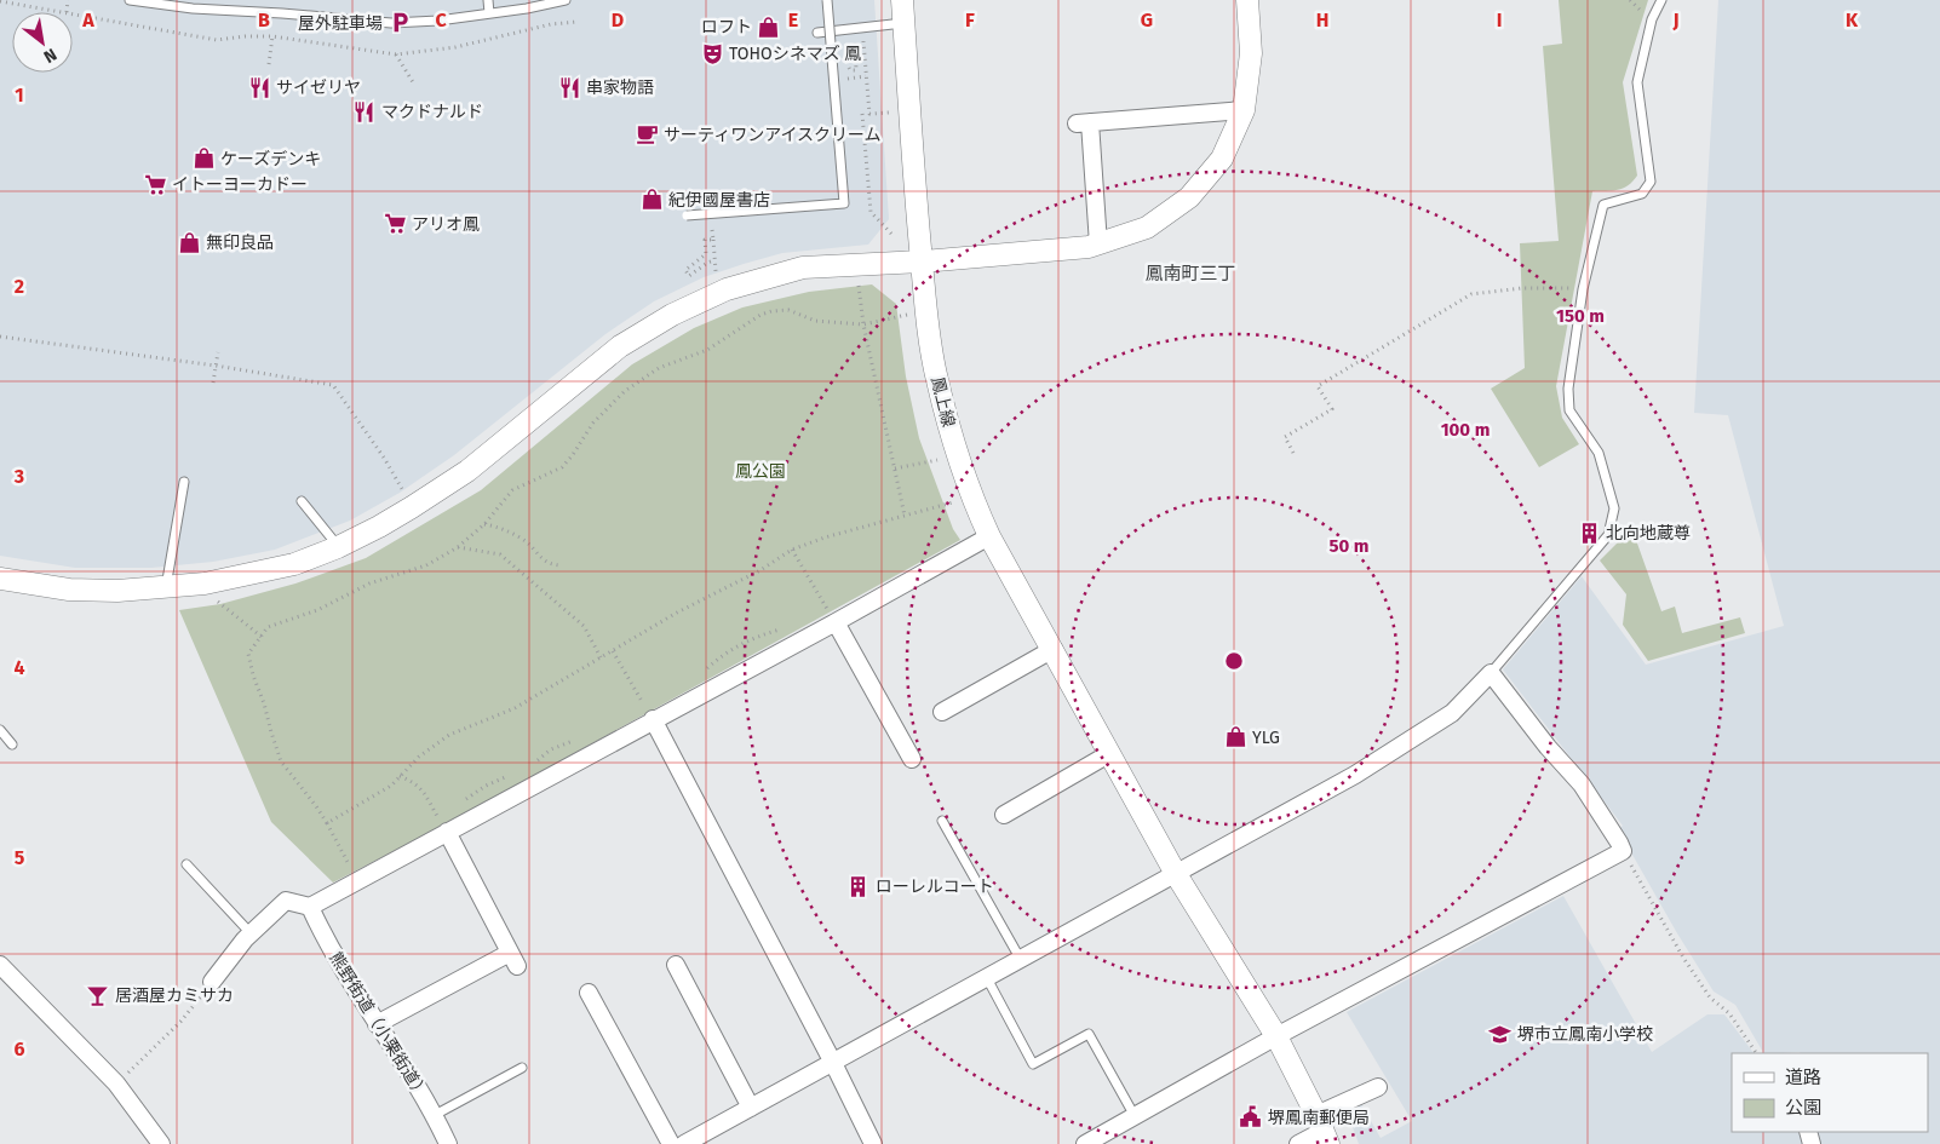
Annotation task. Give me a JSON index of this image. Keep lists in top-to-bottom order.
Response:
{
  "streets": {
    "street": ["鳳上線", "熊野街道（小栗街道）"]
  },
  "districts": ["鳳南町三丁"],
  "parks": ["鳳公園"],
  "places": {
    "parking": ["屋外駐車場"],
    "shop": [
      "ロフト",
      "ケーズデンキ",
      "紀伊國屋書店",
      "無印良品",
      "YLG"
    ],
    "theatre": ["TOHOシネマズ 鳳"],
    "restaurant": ["サイゼリヤ", "串家物語", "マクドナルド"],
    "cafe": ["サーティワンアイスクリーム"],
    "supermarket": ["イトーヨーカドー", "アリオ鳳"],
    "building": ["北向地蔵尊", "ローレルコート"],
    "bar": ["居酒屋カミサカ"],
    "school or university": ["堺市立鳳南小学校"],
    "public building": ["堺鳳南郵便局"]
  },
  "legend": ["道路", "公園"],
  "north": "bottom right",
  "grid": {
    "columns": [
      "A",
      "B",
      "C",
      "D",
      "E",
      "F",
      "G",
      "H",
      "I",
      "J",
      "K"
    ],
    "rows": [
      "1",
      "2",
      "3",
      "4",
      "5",
      "6"
    ]
  },
  "rings": ["150 m", "100 m", "50 m"]
}
